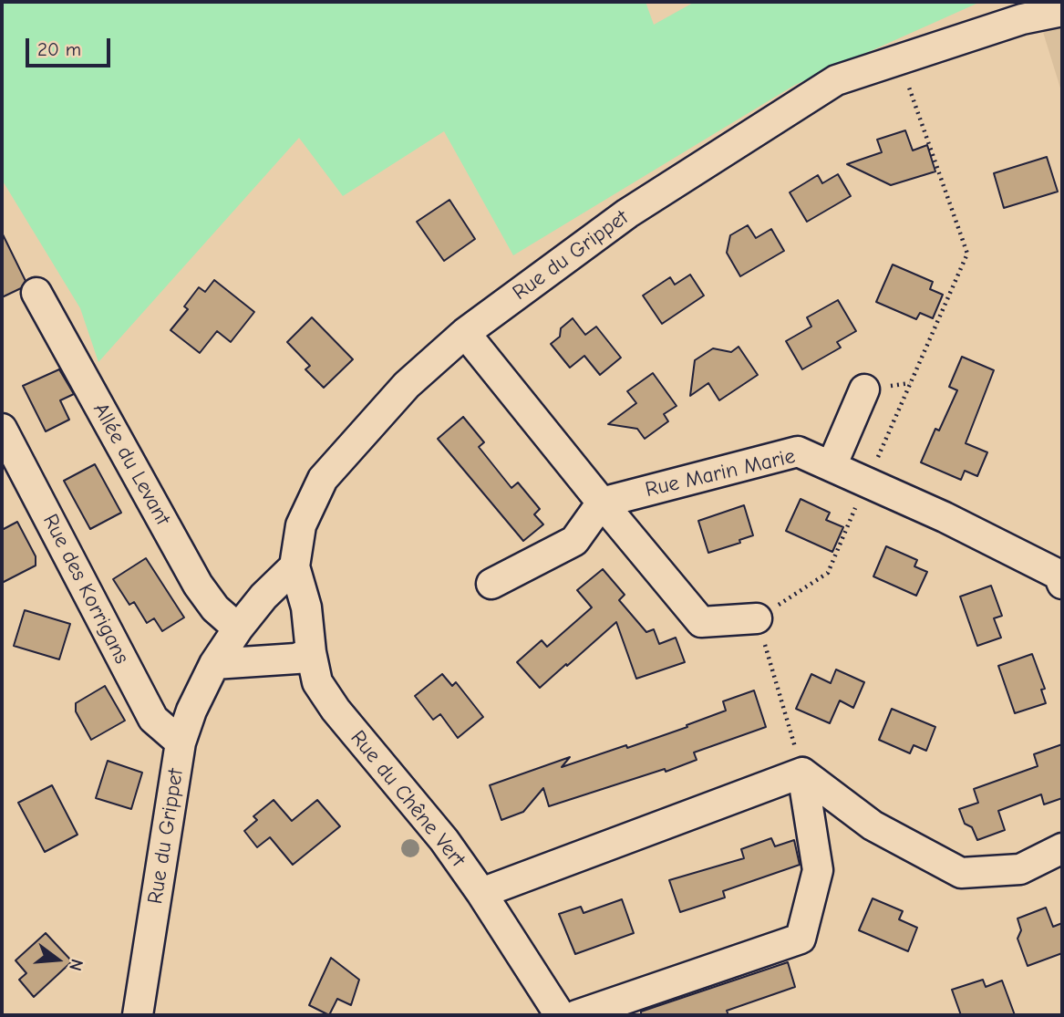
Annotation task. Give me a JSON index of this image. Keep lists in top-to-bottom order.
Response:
{
  "streets": {
    "street": [
      "Rue du Grippet",
      "Allée du Levant",
      "Rue Marin Marie",
      "Rue des Korrigans",
      "Rue du Chêne Vert"
    ]
  },
  "crossings": [
    ["Rue du Grippet", "Allée du Levant"],
    ["Rue du Grippet", "Rue des Korrigans"],
    ["Rue du Grippet", "Rue du Chêne Vert"]
  ],
  "scale_bar": "20 m",
  "north": "right"
}
